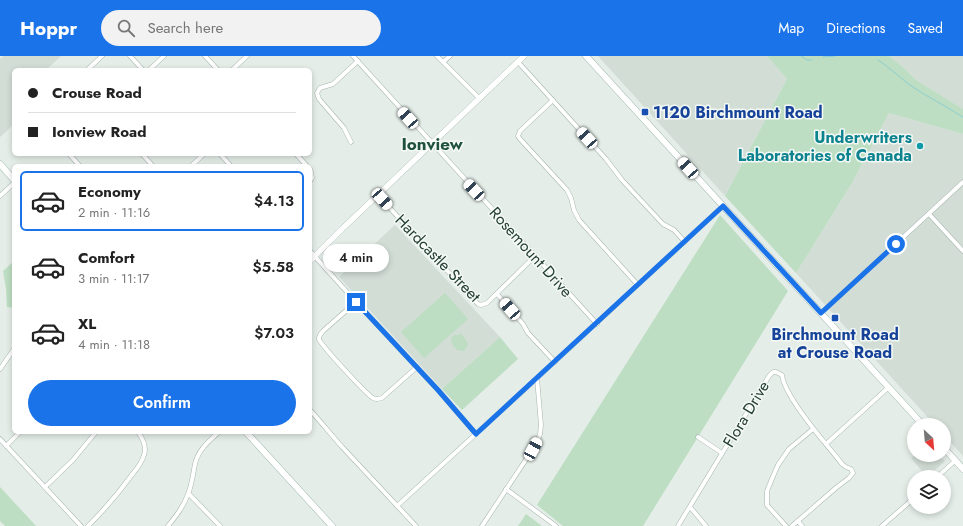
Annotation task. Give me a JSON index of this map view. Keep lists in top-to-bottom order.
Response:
{
  "streets": {
    "street": ["Rosemount Drive", "Hardcastle Street", "Flora Drive"]
  },
  "crossings": [
    ["Rosemount Drive", "Hardcastle Street"]
  ],
  "districts": ["Ionview"],
  "places": {
    "transit": ["1120 Birchmount Road", "Birchmount Road at Crouse Road"],
    "other": ["Underwriters Laboratories of Canada"]
  },
  "north": "bottom right",
  "page": {
    "header": "Hoppr",
    "search": "Search here",
    "nav": ["Map", "Directions", "Saved"],
    "banner": ["Crouse Road", "Ionview Road"],
    "list": [
      {
        "name": "Economy",
        "note": "2 min · 11:16",
        "value": "$4.13"
      },
      {
        "name": "Comfort",
        "note": "3 min · 11:17",
        "value": "$5.58"
      },
      {
        "name": "XL",
        "note": "4 min · 11:18",
        "value": "$7.03"
      }
    ],
    "bubble": "4 min",
    "buttons": "Confirm"
  }
}
